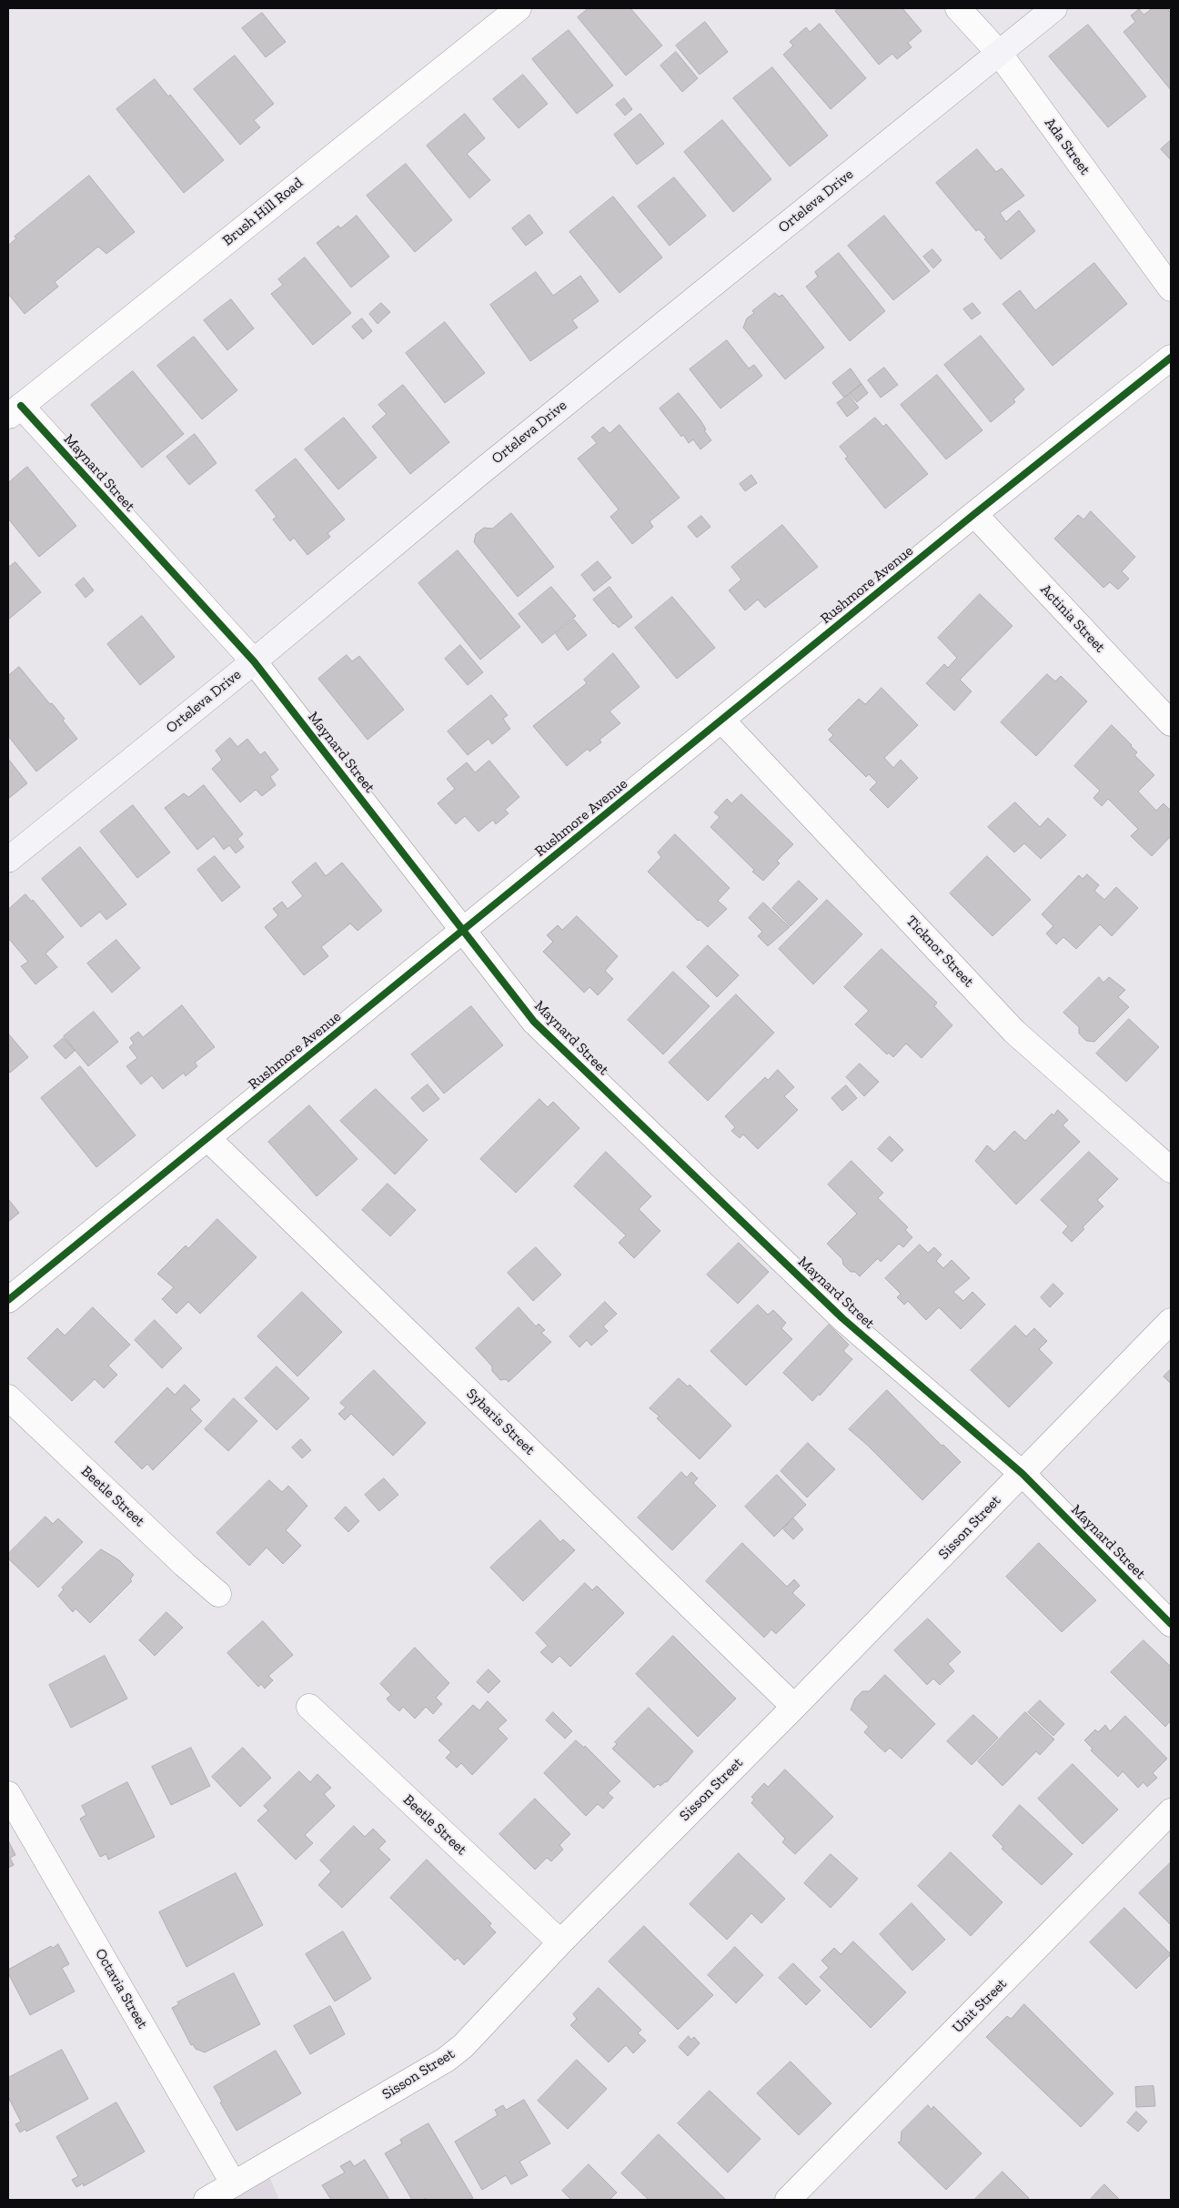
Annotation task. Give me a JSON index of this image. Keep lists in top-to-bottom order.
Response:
{
  "streets": {
    "street": [
      "Ada Street",
      "Orteleva Drive",
      "Brush Hill Road",
      "Maynard Street",
      "Rushmore Avenue",
      "Actinia Street",
      "Ticknor Street",
      "Sybaris Street",
      "Beetle Street",
      "Sisson Street",
      "Octavia Street",
      "Unit Street"
    ]
  },
  "crossings": [
    ["Ada Street", "Orteleva Drive"],
    ["Orteleva Drive", "Maynard Street"],
    ["Brush Hill Road", "Maynard Street"],
    ["Maynard Street", "Rushmore Avenue"],
    ["Maynard Street", "Sisson Street"],
    ["Rushmore Avenue", "Actinia Street"],
    ["Rushmore Avenue", "Ticknor Street"],
    ["Rushmore Avenue", "Sybaris Street"],
    ["Sybaris Street", "Sisson Street"],
    ["Beetle Street", "Sisson Street"],
    ["Sisson Street", "Octavia Street"]
  ]
}
